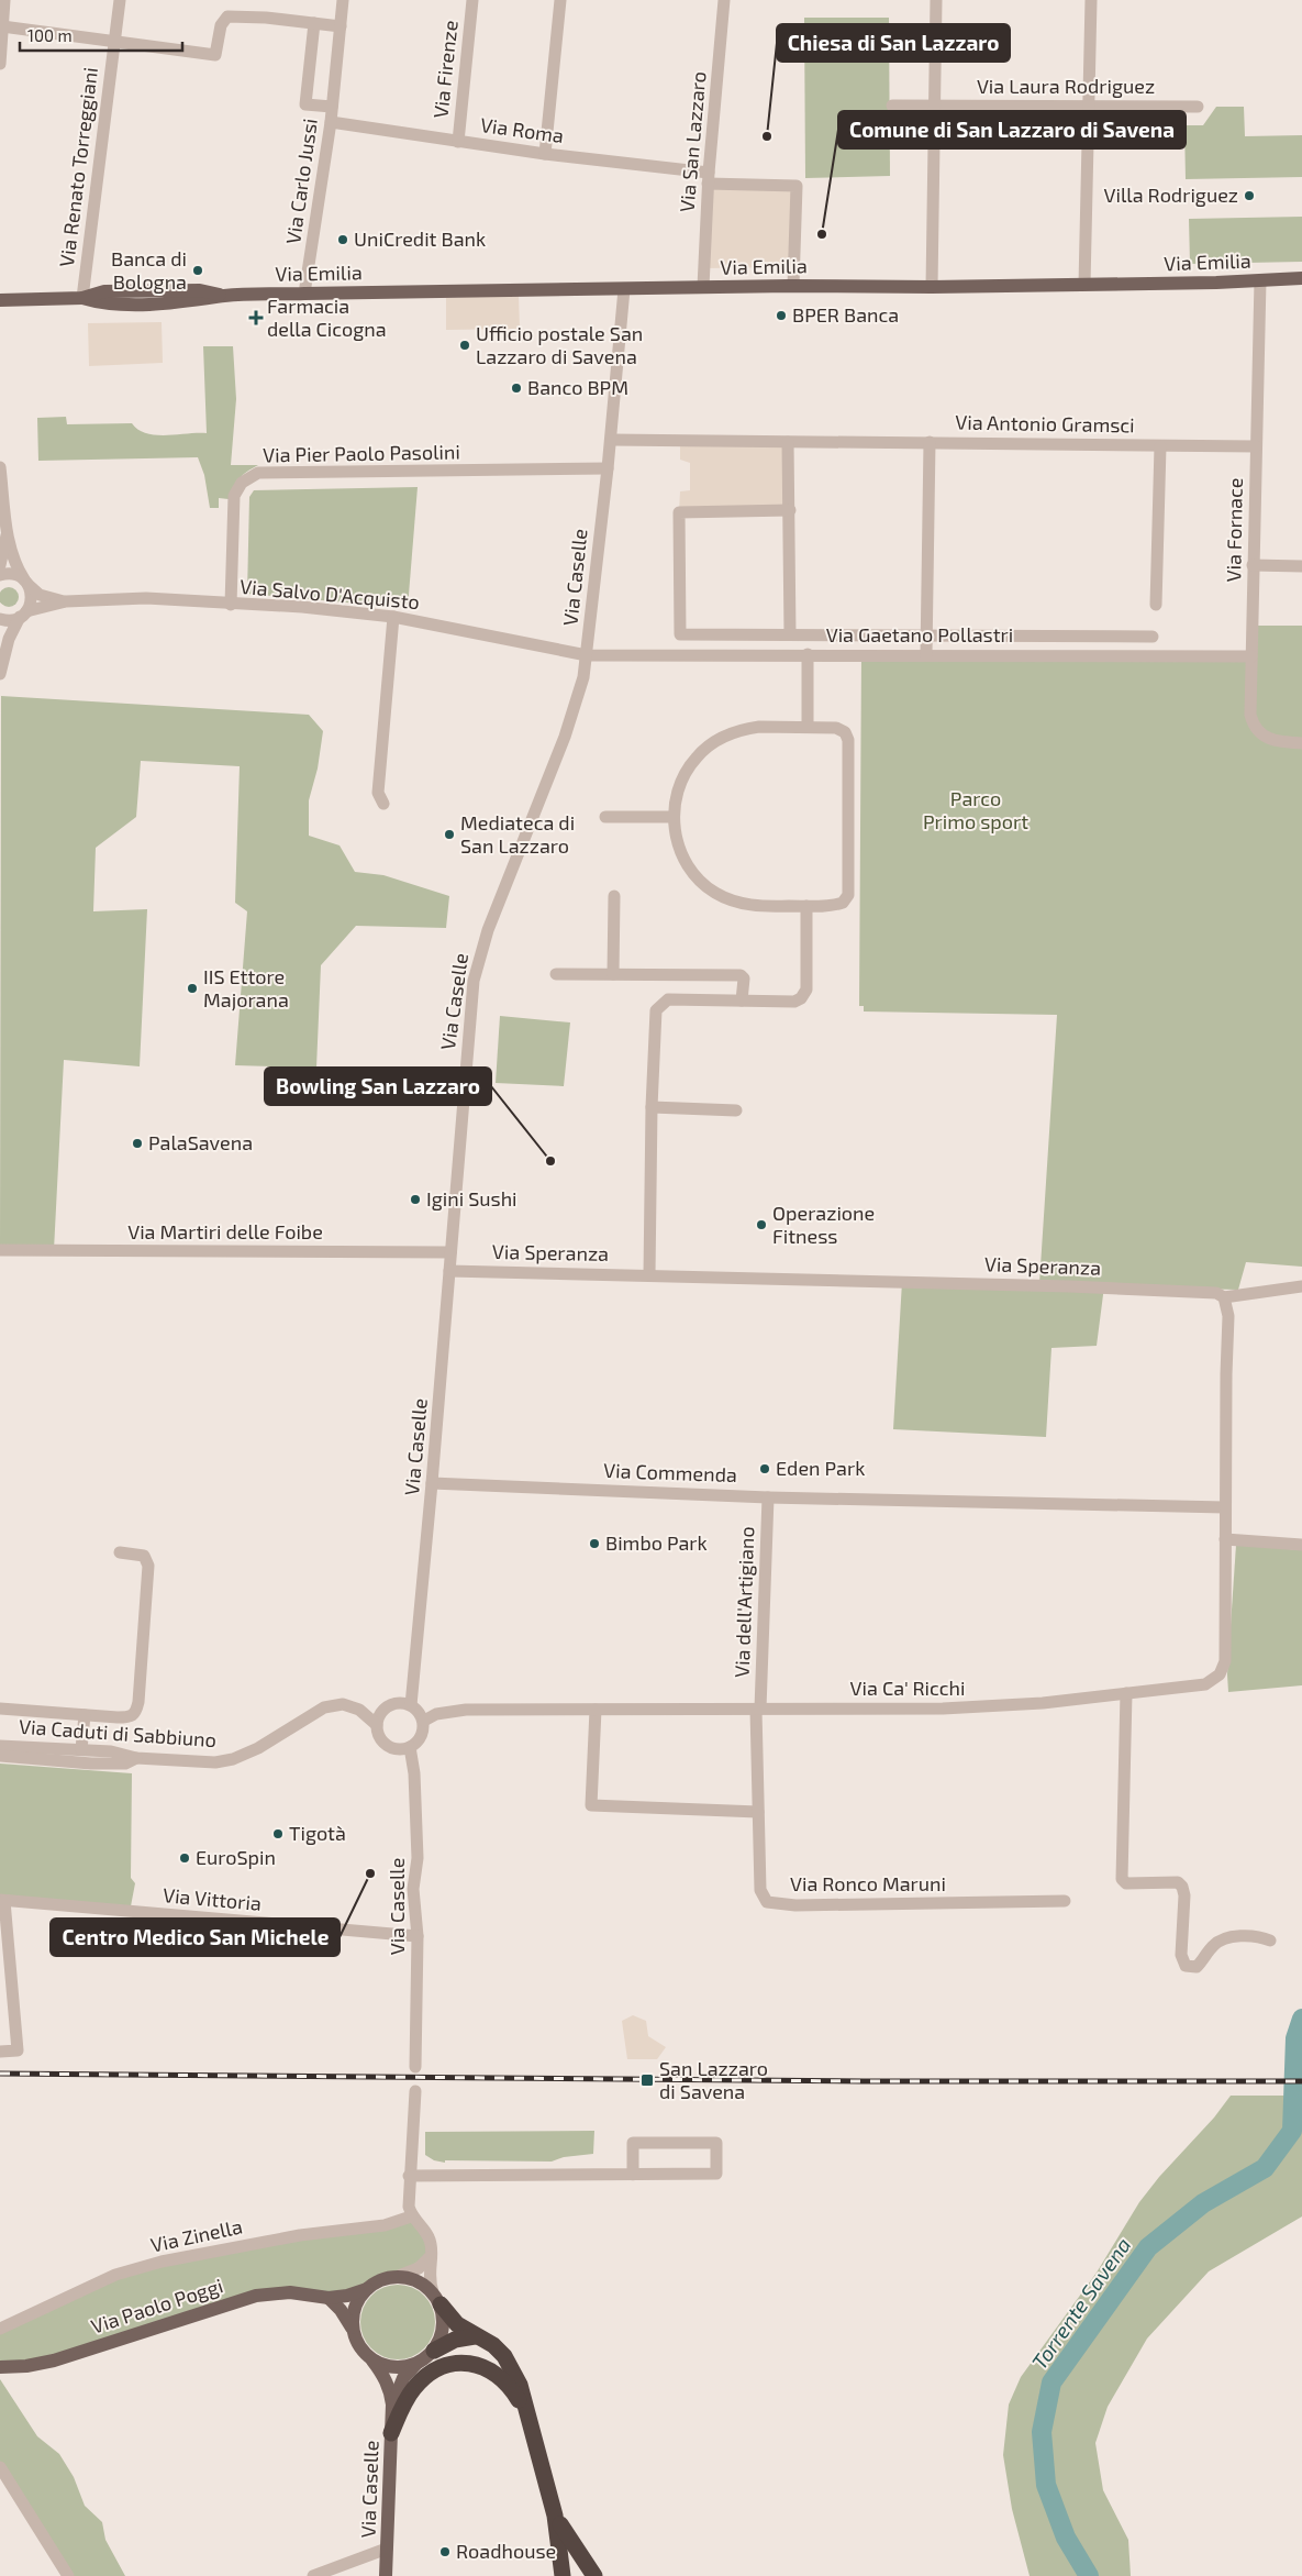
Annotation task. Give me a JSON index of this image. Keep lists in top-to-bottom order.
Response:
{
  "streets": {
    "main road": ["Via Emilia", "Via Caselle", "Via Paolo Poggi"],
    "street": [
      "Via Firenze",
      "Via Laura Rodriguez",
      "Via Roma",
      "Via San Lazzaro",
      "Via Renato Torreggiani",
      "Via Carlo Jussi",
      "Via Antonio Gramsci",
      "Via Pier Paolo Pasolini",
      "Via Fornace",
      "Via Salvo D'Acquisto",
      "Via Gaetano Pollastri",
      "Via Martiri delle Foibe",
      "Via Speranza",
      "Via Commenda",
      "Via dell'Artigiano",
      "Via Ca' Ricchi",
      "Via Caduti di Sabbiuno",
      "Via Ronco Maruni",
      "Via Vittoria",
      "Via Zinella"
    ]
  },
  "crossings": [
    ["Via Firenze", "Via Roma"],
    ["Via Roma", "Via San Lazzaro"],
    ["Via Roma", "Via Carlo Jussi"],
    ["Via Roma", "Via Emilia"],
    ["Via San Lazzaro", "Via Emilia"],
    ["Via Renato Torreggiani", "Via Carlo Jussi"],
    ["Via Renato Torreggiani", "Via Emilia"],
    ["Via Carlo Jussi", "Via Emilia"],
    ["Via Emilia", "Via Fornace"],
    ["Via Emilia", "Via Caselle"],
    ["Via Antonio Gramsci", "Via Fornace"],
    ["Via Antonio Gramsci", "Via Caselle"],
    ["Via Antonio Gramsci", "Via Gaetano Pollastri"],
    ["Via Pier Paolo Pasolini", "Via Caselle"],
    ["Via Pier Paolo Pasolini", "Via Salvo D'Acquisto"],
    ["Via Fornace", "Via Gaetano Pollastri"],
    ["Via Caselle", "Via Salvo D'Acquisto"],
    ["Via Caselle", "Via Gaetano Pollastri"],
    ["Via Caselle", "Via Martiri delle Foibe"],
    ["Via Caselle", "Via Speranza"],
    ["Via Caselle", "Via Commenda"],
    ["Via Caselle", "Via Ca' Ricchi"],
    ["Via Caselle", "Via Caduti di Sabbiuno"],
    ["Via Caselle", "Via Vittoria"],
    ["Via Caselle", "Via Paolo Poggi"],
    ["Via Salvo D'Acquisto", "Via Gaetano Pollastri"],
    ["Via Commenda", "Via dell'Artigiano"],
    ["Via dell'Artigiano", "Via Ca' Ricchi"],
    ["Via dell'Artigiano", "Via Ronco Maruni"],
    ["Via Ca' Ricchi", "Via Caduti di Sabbiuno"],
    ["Via Ca' Ricchi", "Via Ronco Maruni"]
  ],
  "water": ["Torrente Savena"],
  "parks": ["Parco Primo sport"],
  "places": {
    "other": [
      "Chiesa di San Lazzaro",
      "Villa Rodriguez",
      "Comune di San Lazzaro di Savena",
      "UniCredit Bank",
      "Banca di Bologna",
      "BPER Banca",
      "Ufficio postale San Lazzaro di Savena",
      "Banco BPM",
      "Mediateca di San Lazzaro",
      "IIS Ettore Majorana",
      "PalaSavena",
      "Bowling San Lazzaro",
      "Igini Sushi",
      "Operazione Fitness",
      "Eden Park",
      "Bimbo Park",
      "Tigotà",
      "EuroSpin",
      "Centro Medico San Michele",
      "Roadhouse"
    ],
    "health": ["Farmacia della Cicogna"],
    "transit": ["San Lazzaro di Savena"]
  },
  "scale_bar": "100 m"
}
